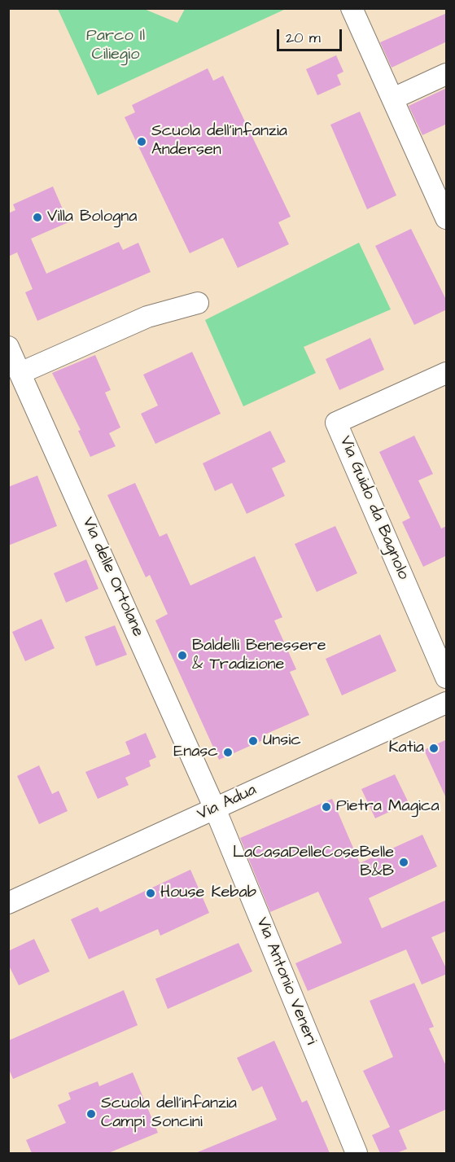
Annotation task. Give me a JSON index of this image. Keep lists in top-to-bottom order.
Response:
{
  "streets": {
    "street": [
      "Via Guido da Bagnolo",
      "Via delle Ortolane",
      "Via Adua",
      "Via Antonio Veneri"
    ]
  },
  "crossings": [
    ["Via delle Ortolane", "Via Adua"],
    ["Via delle Ortolane", "Via Antonio Veneri"],
    ["Via Adua", "Via Antonio Veneri"]
  ],
  "parks": ["Parco Il Ciliegio"],
  "places": [
    "Scuola dell'infanzia Andersen",
    "Villa Bologna",
    "Baldelli Benessere & Tradizione",
    "Unsic",
    "Katia",
    "Enasc",
    "Pietra Magica",
    "LaCasaDelleCoseBelle B&B",
    "House Kebab",
    "Scuola dell'infanzia Campi Soncini"
  ],
  "scale_bar": "20 m"
}
